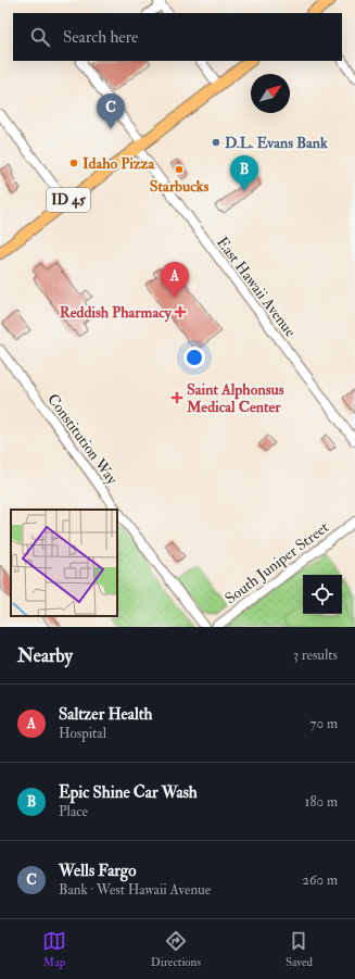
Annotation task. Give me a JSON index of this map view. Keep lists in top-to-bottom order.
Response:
{
  "streets": {
    "main road": ["ID 45"],
    "street": ["East Hawaii Avenue", "Constitution Way", "South Juniper Street"]
  },
  "crossings": [
    ["ID 45", "East Hawaii Avenue"]
  ],
  "places": {
    "other": ["D.L. Evans Bank", "Idaho Pizza", "Starbucks"],
    "health": ["Reddish Pharmacy", "Saint Alphonsus Medical Center"]
  },
  "north": "top right",
  "page": {
    "search": "Search here",
    "pins": ["C", "B", "A"],
    "heading": ["Nearby", "3 results"],
    "list": [
      {
        "mark": "A",
        "name": "Saltzer Health",
        "note": "Hospital",
        "value": "70 m"
      },
      {
        "mark": "B",
        "name": "Epic Shine Car Wash",
        "note": "Place",
        "value": "180 m"
      },
      {
        "mark": "C",
        "name": "Wells Fargo",
        "note": "Bank · West Hawaii Avenue",
        "value": "260 m"
      }
    ],
    "nav": ["Map", "Directions", "Saved"]
  }
}
